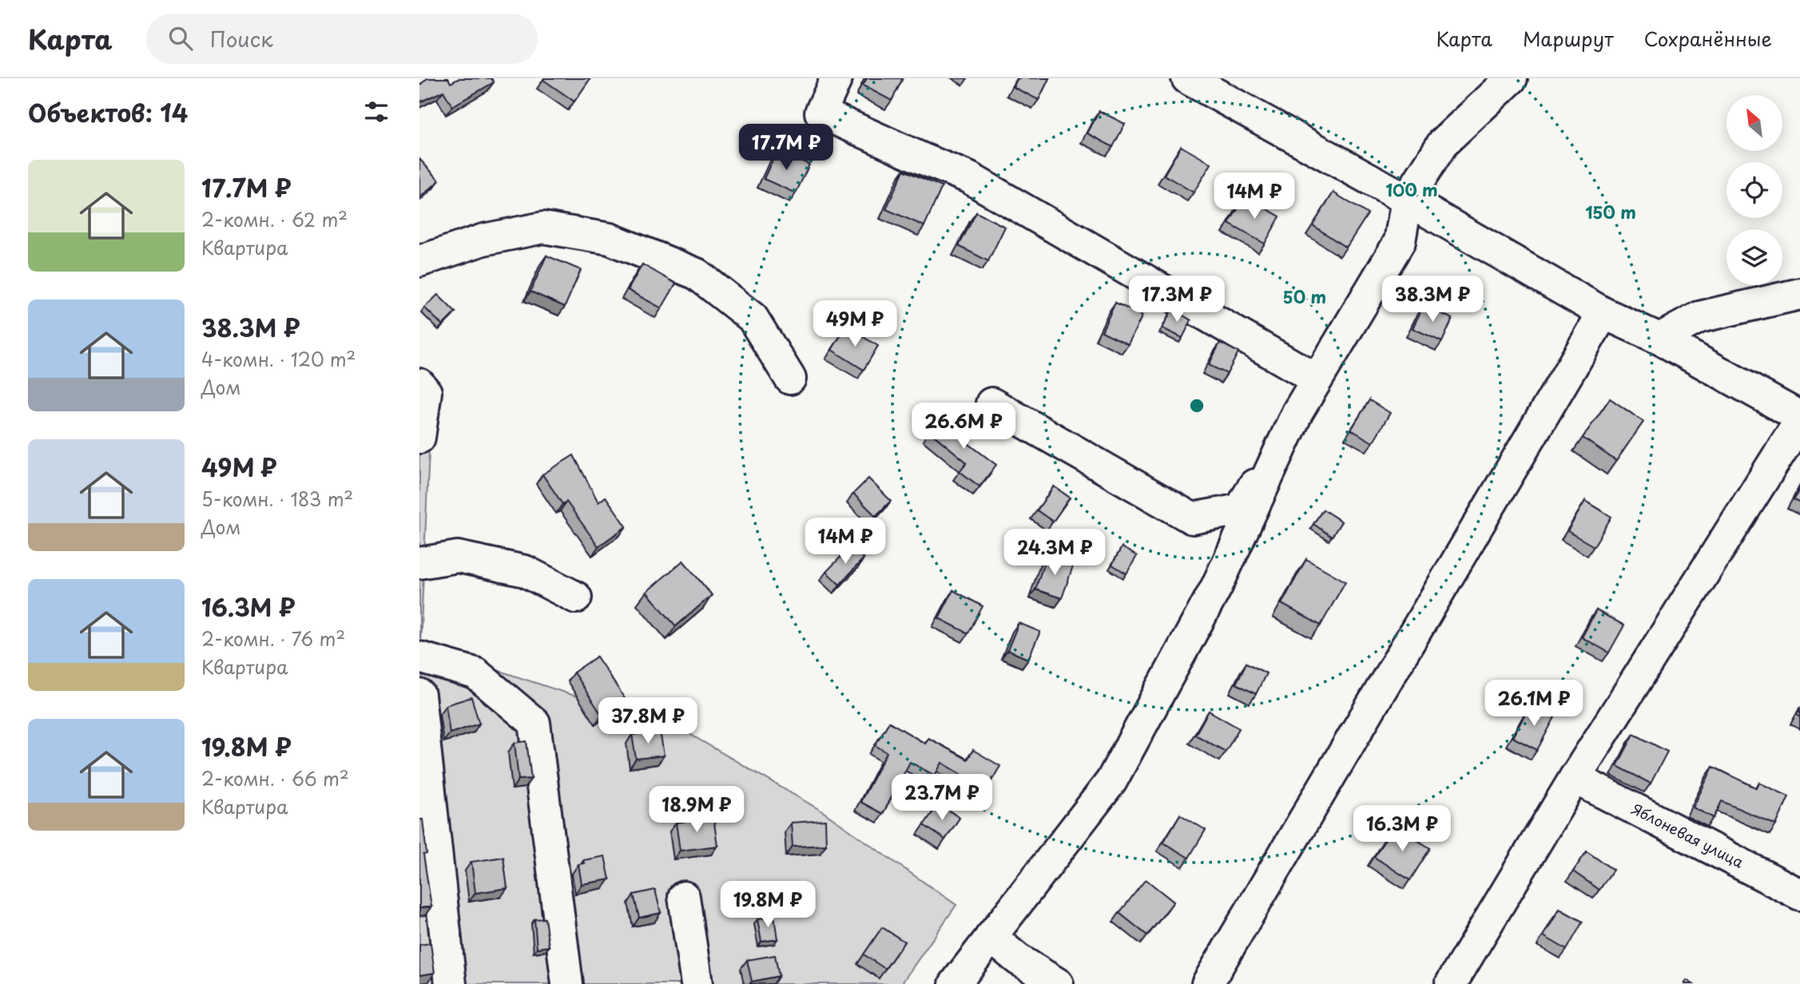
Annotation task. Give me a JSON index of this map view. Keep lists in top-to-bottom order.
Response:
{
  "streets": {
    "street": ["Яблоневая улица"]
  },
  "north": "top left",
  "page": {
    "header": "Карта",
    "search": "Поиск",
    "nav": ["Карта", "Маршрут", "Сохранённые"],
    "heading": "Объектов: 14",
    "price": [
      "17.7M ₽",
      "14M ₽",
      "17.3M ₽",
      "38.3M ₽",
      "49M ₽",
      "26.6M ₽",
      "14M ₽",
      "24.3M ₽",
      "26.1M ₽",
      "37.8M ₽",
      "23.7M ₽",
      "18.9M ₽",
      "16.3M ₽",
      "19.8M ₽"
    ],
    "list": [
      {
        "name": "17.7M ₽",
        "note": "2-комн. · 62 m² · Квартира"
      },
      {
        "name": "38.3M ₽",
        "note": "4-комн. · 120 m² · Дом"
      },
      {
        "name": "49M ₽",
        "note": "5-комн. · 183 m² · Дом"
      },
      {
        "name": "16.3M ₽",
        "note": "2-комн. · 76 m² · Квартира"
      },
      {
        "name": "19.8M ₽",
        "note": "2-комн. · 66 m² · Квартира"
      }
    ]
  },
  "rings": ["100 m", "150 m", "50 m"]
}
